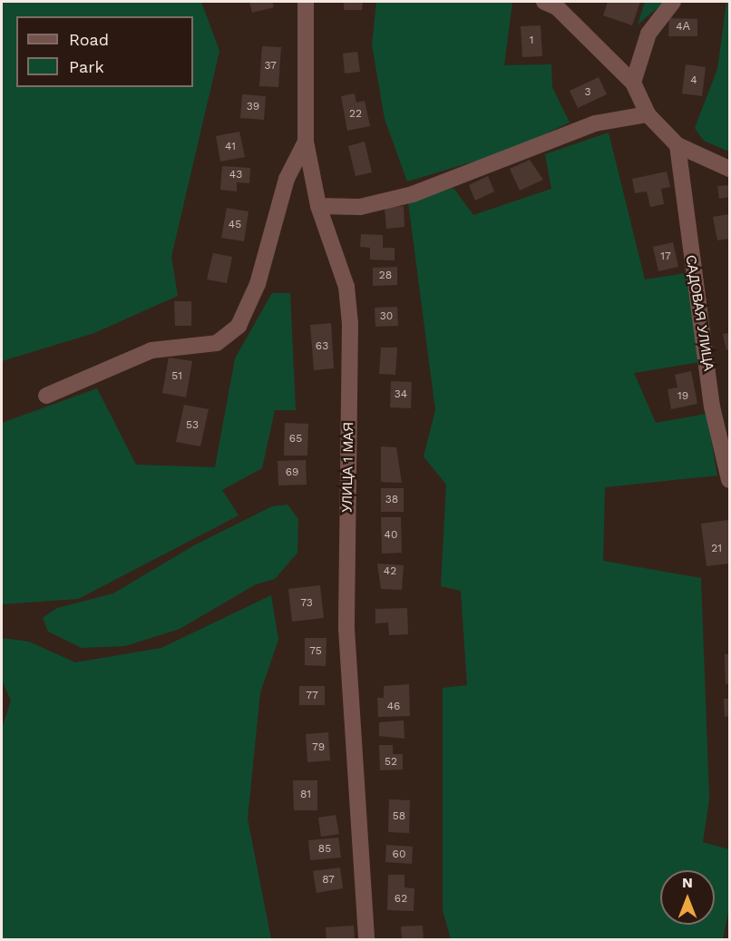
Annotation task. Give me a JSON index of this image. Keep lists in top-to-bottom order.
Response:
{
  "streets": {
    "street": ["САДОВАЯ УЛИЦА", "УЛИЦА 1 МАЯ"]
  },
  "house_numbers": [
    "4А",
    "1",
    "37",
    "4",
    "3",
    "39",
    "22",
    "41",
    "43",
    "45",
    "17",
    "28",
    "30",
    "63",
    "51",
    "34",
    "19",
    "53",
    "65",
    "69",
    "38",
    "40",
    "21",
    "42",
    "73",
    "75",
    "77",
    "46",
    "79",
    "52",
    "81",
    "58",
    "85",
    "60",
    "87",
    "62"
  ],
  "legend": ["Road", "Park"],
  "north": "top"
}
